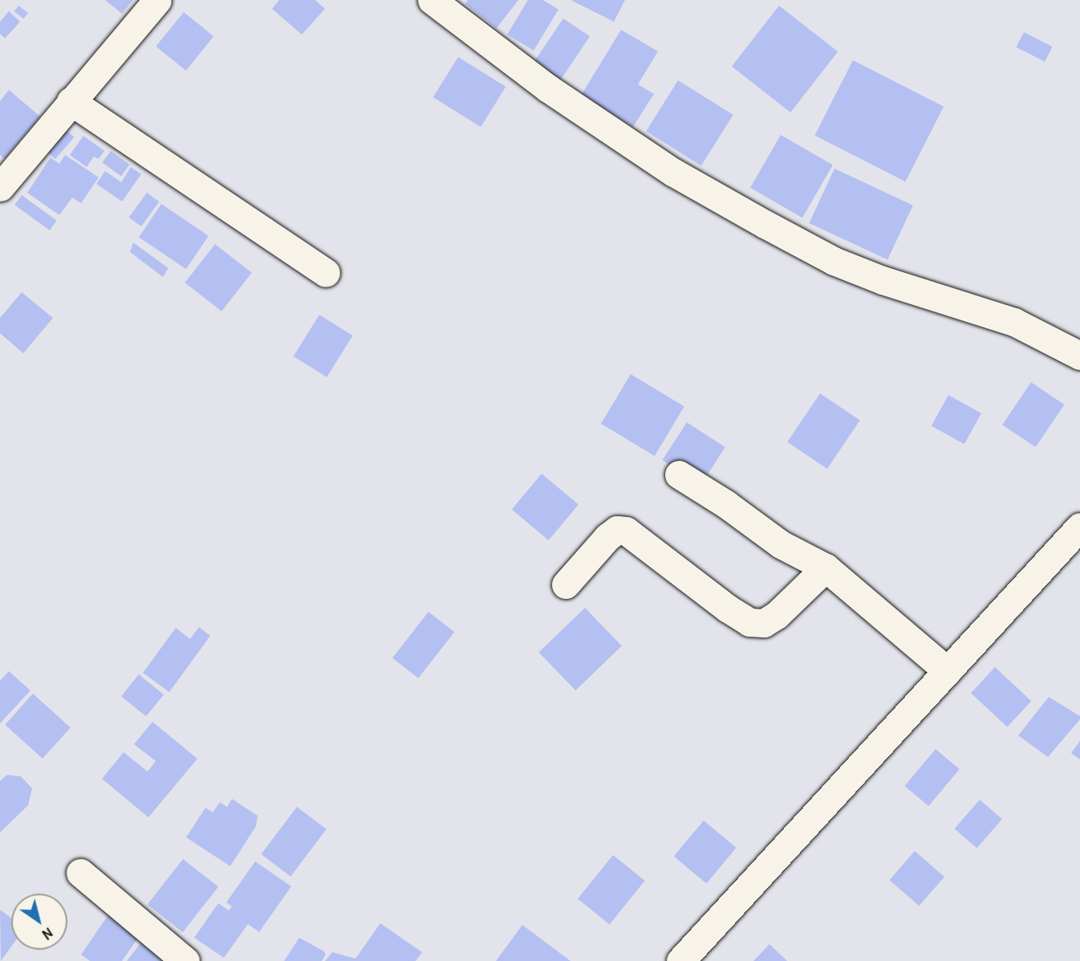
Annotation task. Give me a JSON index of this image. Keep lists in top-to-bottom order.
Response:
{
  "north": "bottom right"
}
